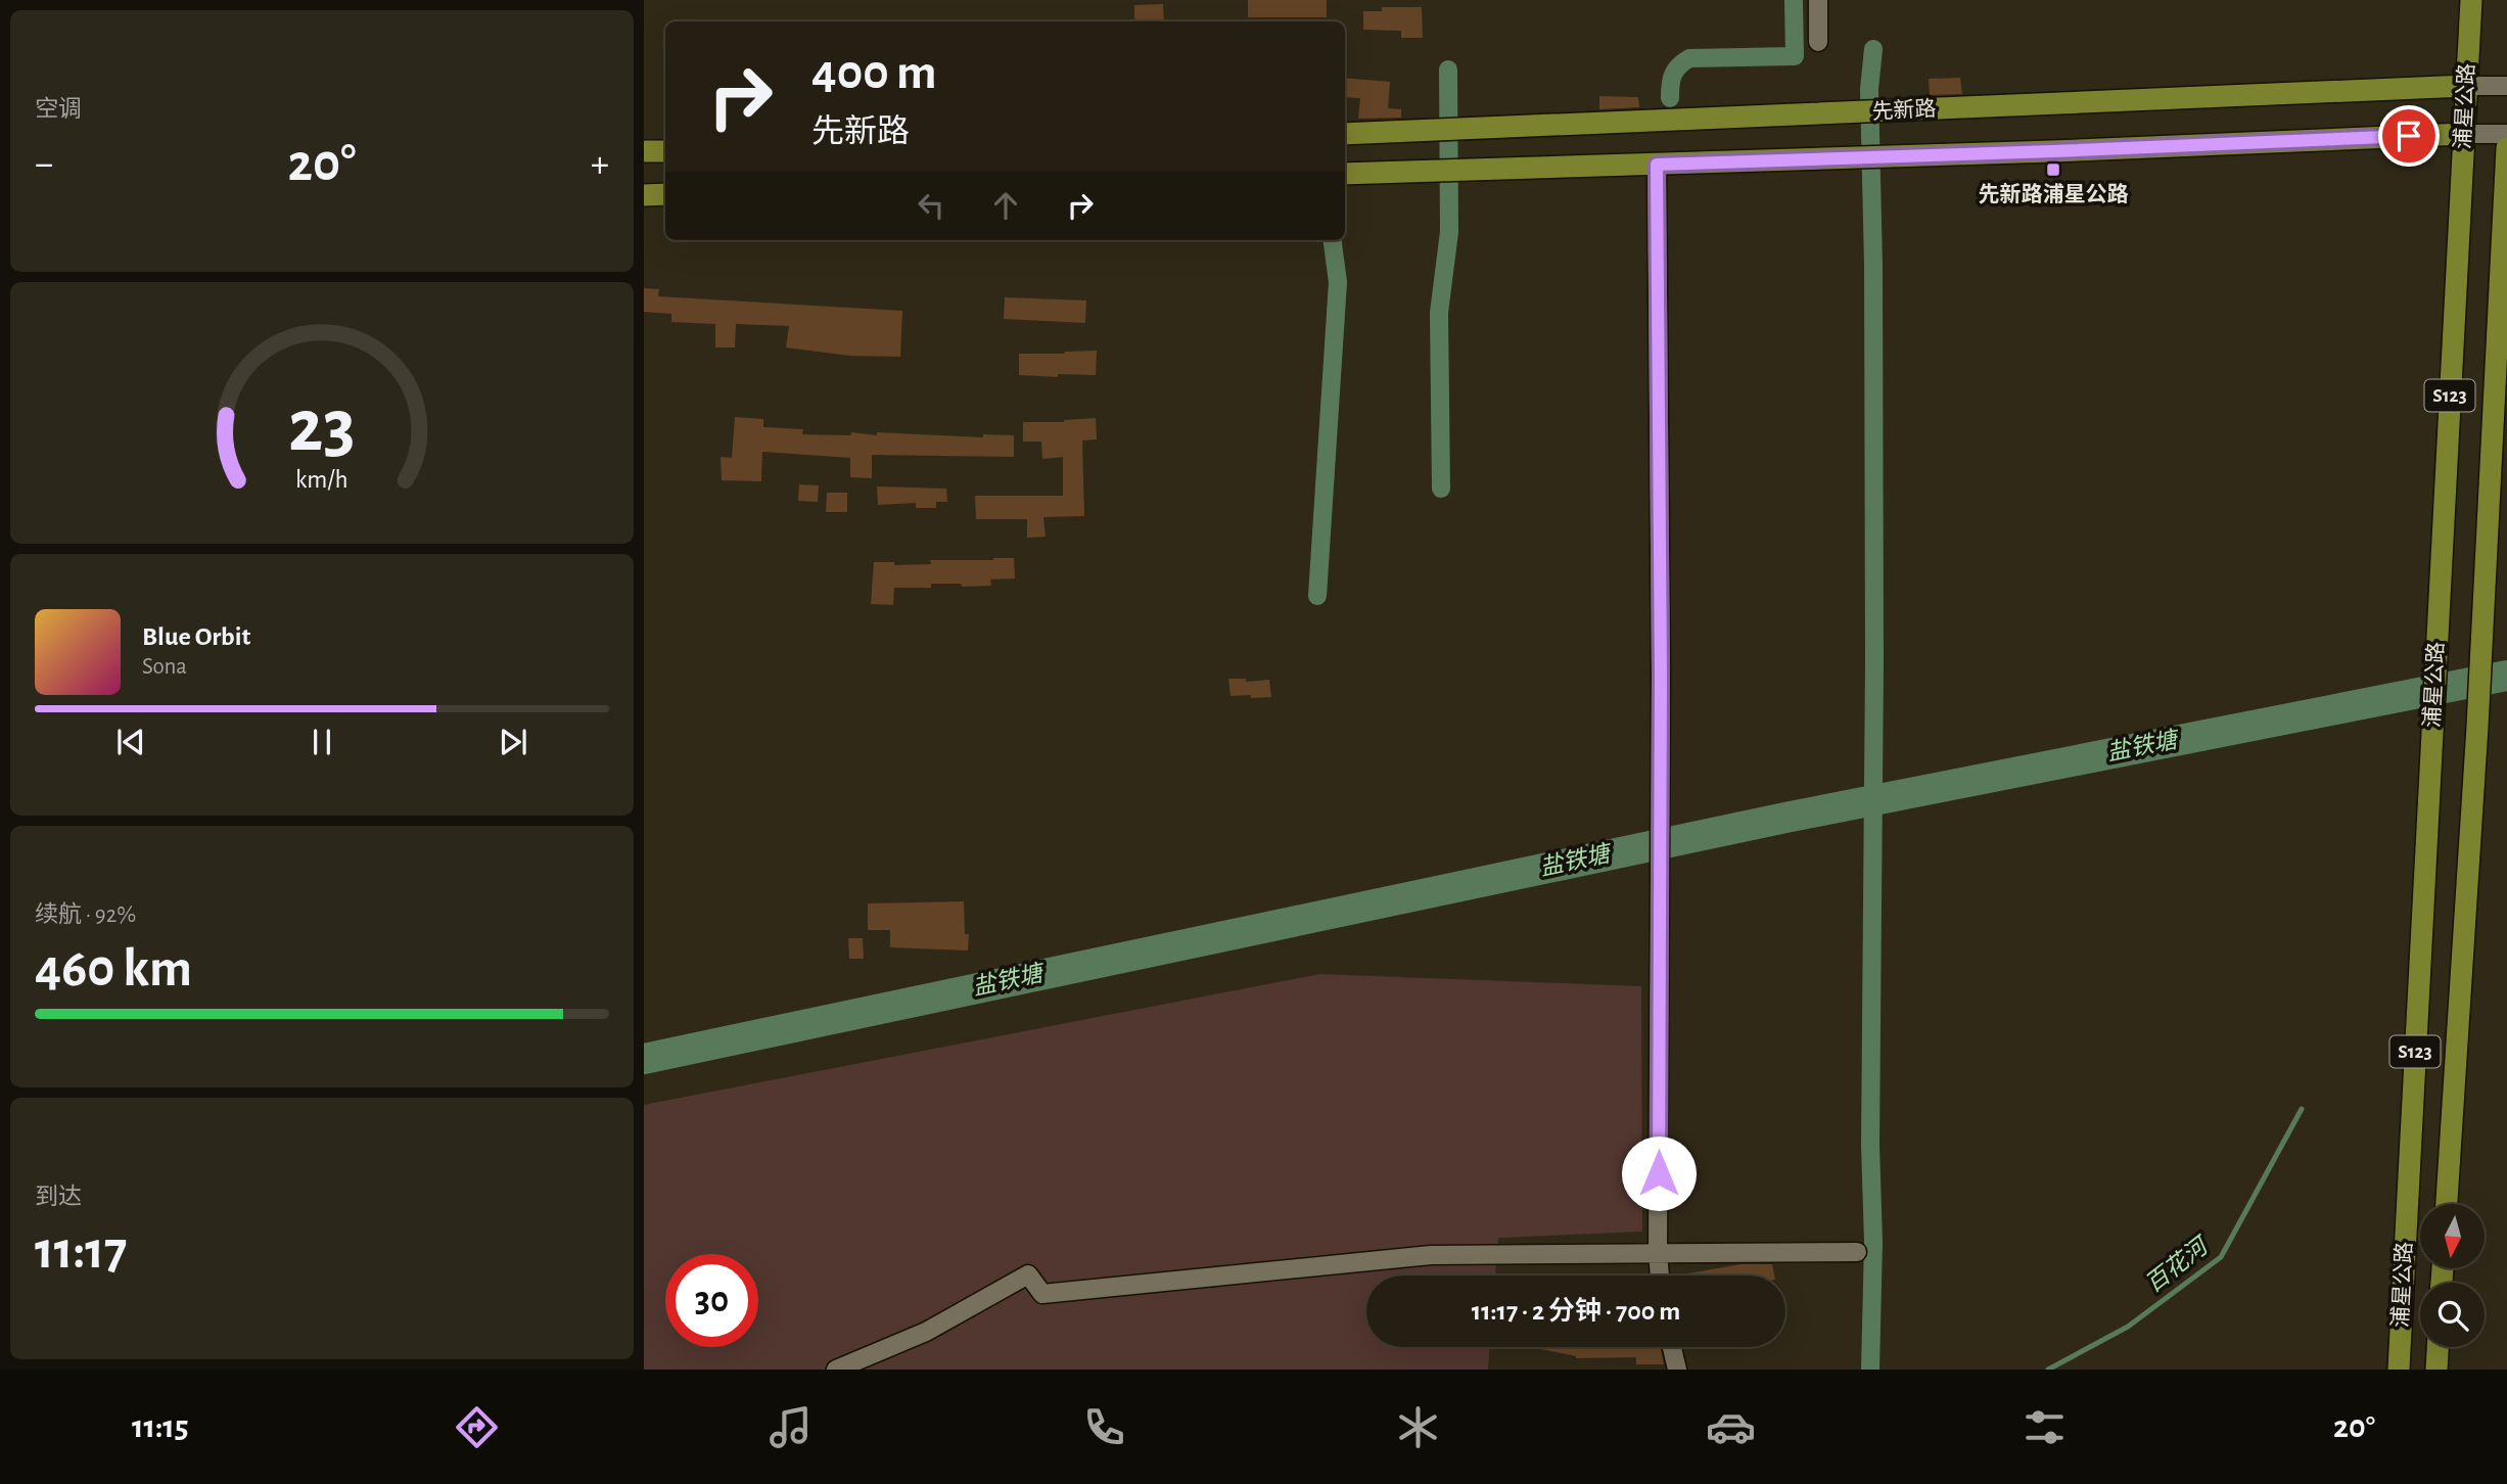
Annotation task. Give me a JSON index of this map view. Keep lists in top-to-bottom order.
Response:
{
  "streets": {
    "main road": ["浦星公路", "先新路", "S123"]
  },
  "crossings": [
    ["浦星公路", "先新路"]
  ],
  "water": ["盐铁塘", "百花河"],
  "places": {
    "transit": ["先新路浦星公路"]
  },
  "north": "bottom",
  "page": {
    "tile": [
      "空调",
      ["续航 · 92%", "460 km"],
      ["到达", "11:17"]
    ],
    "turn": ["400 m", "先新路"],
    "heat": ["−", "20°", "+"],
    "song": ["Blue Orbit", "Sona"],
    "limit": "30",
    "trip": "11:17 · 2 分钟 · 700 m",
    "tabs": ["11:15", "20°"],
    "gauge": ["23", "km/h"]
  }
}
